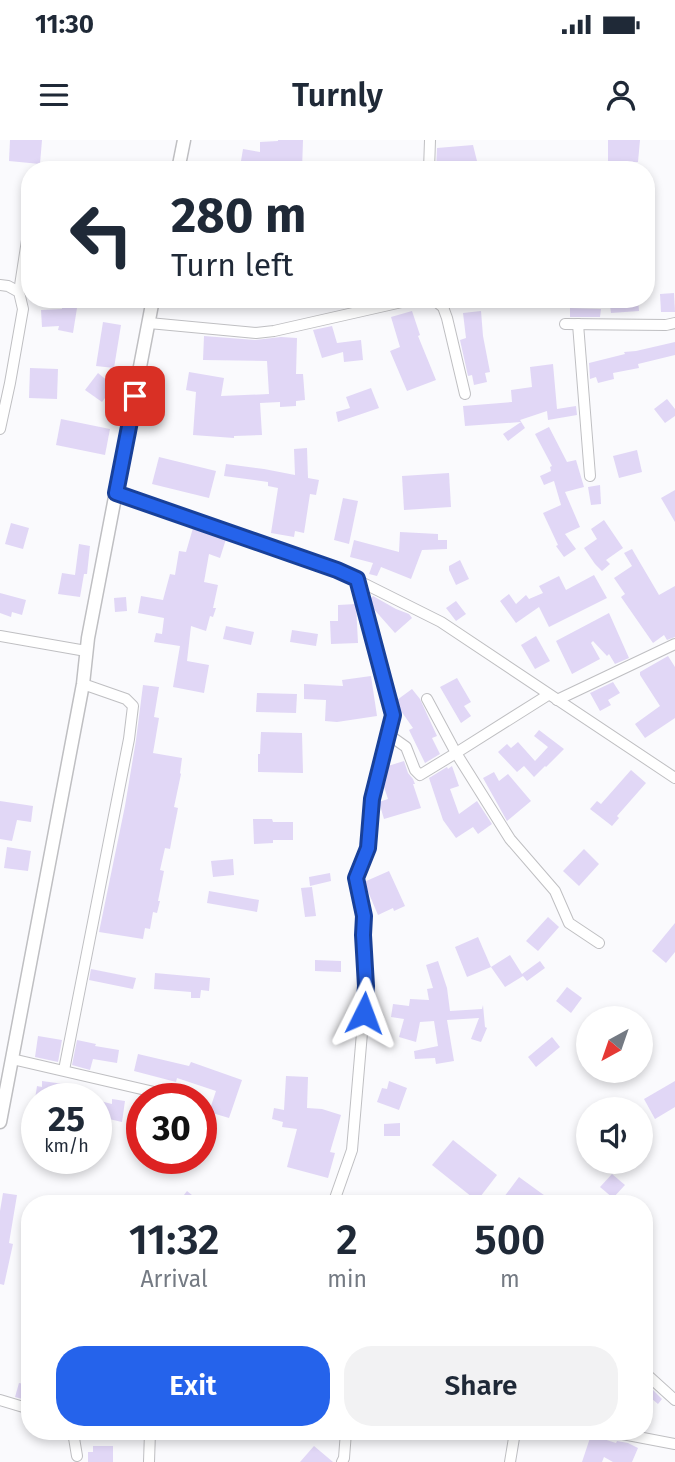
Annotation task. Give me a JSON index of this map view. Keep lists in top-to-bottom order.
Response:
{
  "north": "bottom left",
  "page": {
    "status": "11:30",
    "header": "Turnly",
    "turn": ["280 m", "Turn left"],
    "speed": "25 km/h",
    "limit": "30",
    "eta": [
      "11:32",
      "Arrival",
      "2",
      "min",
      "500",
      "m"
    ],
    "buttons": ["Exit", "Share"]
  }
}
